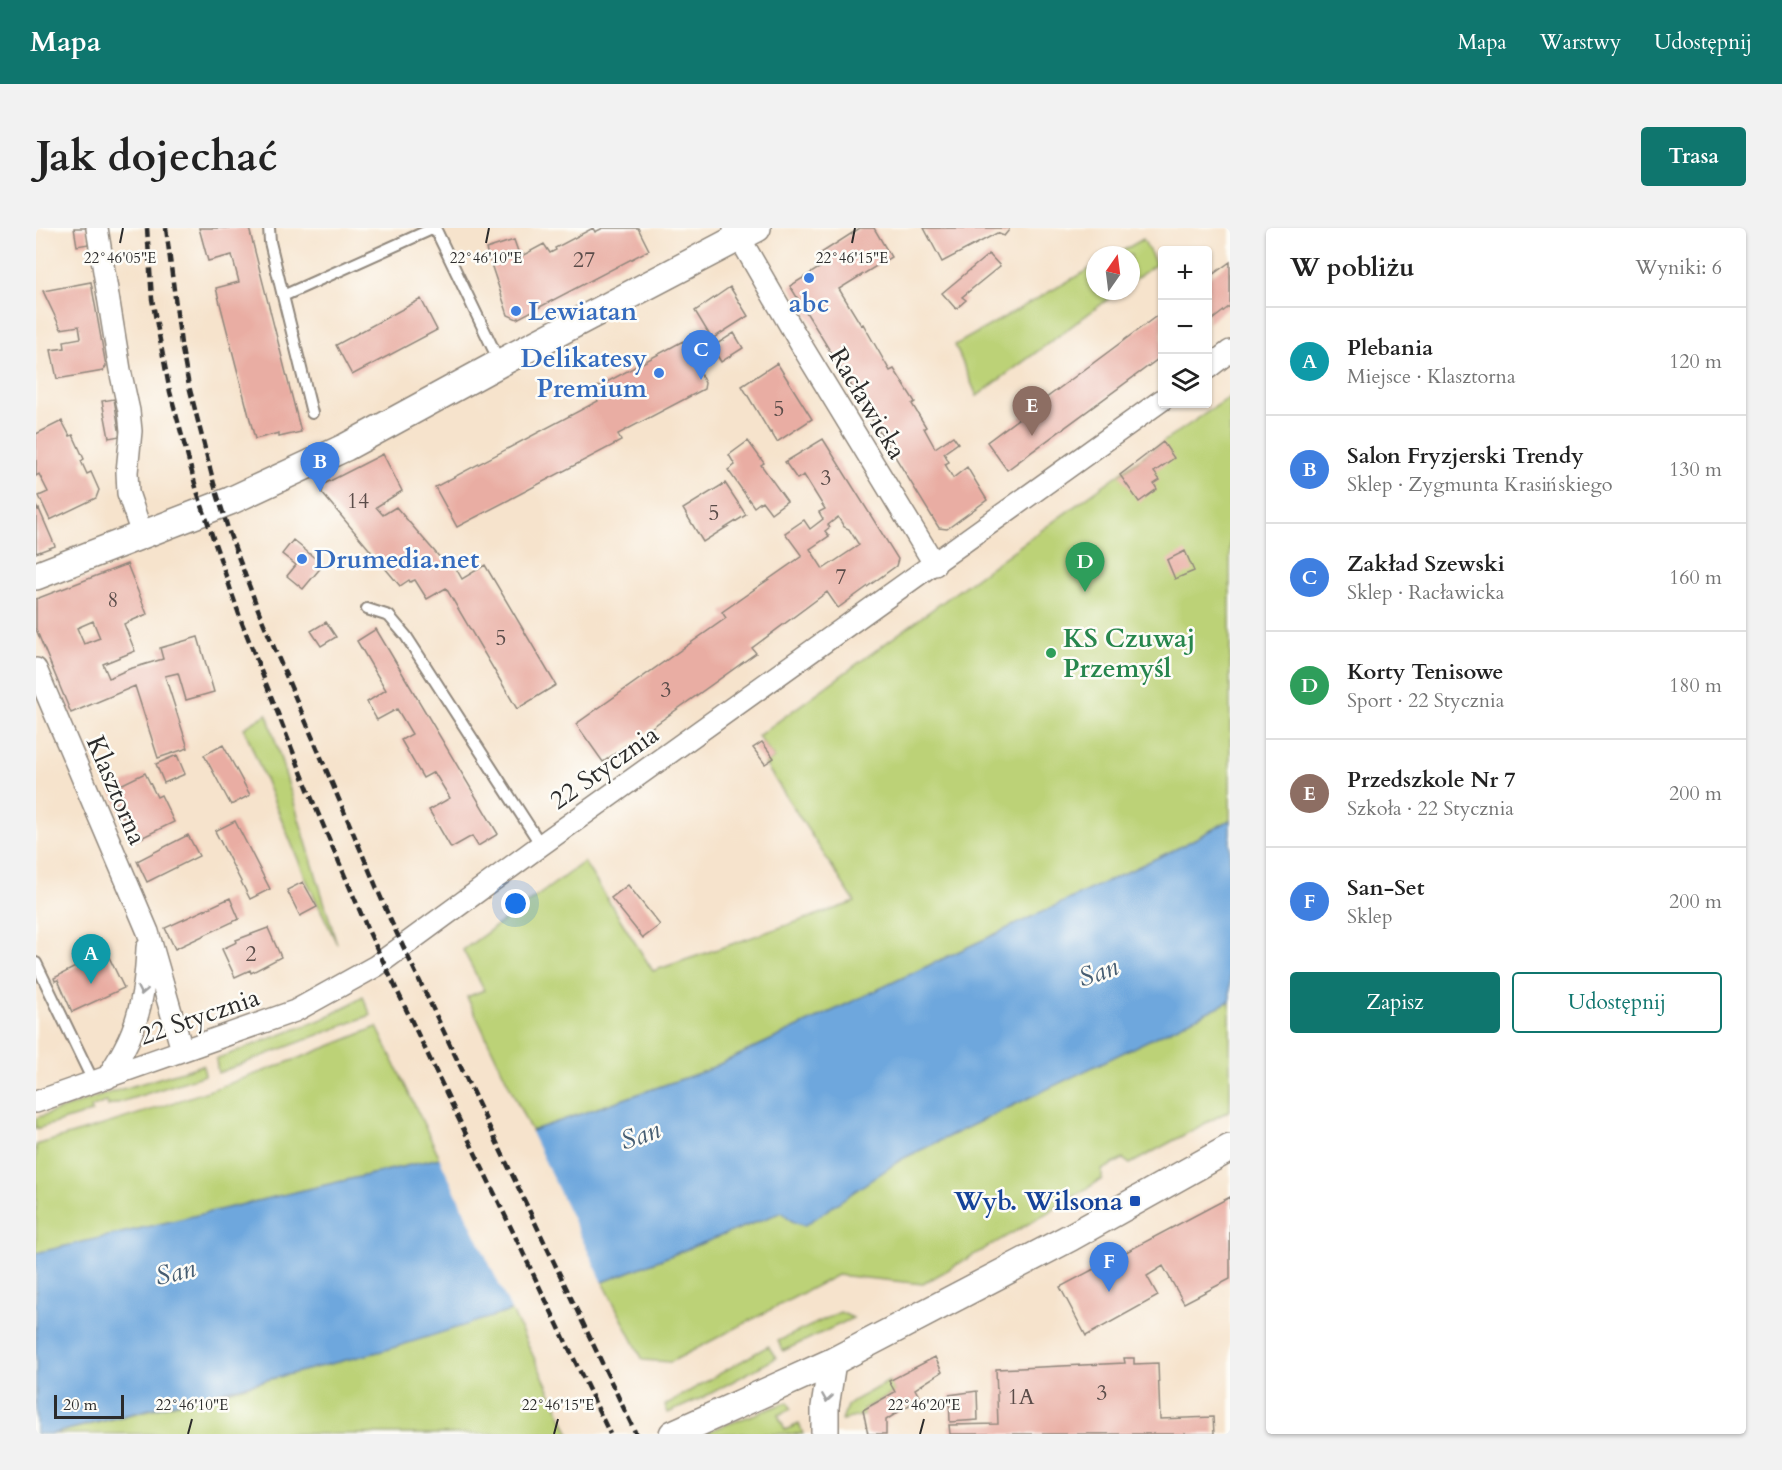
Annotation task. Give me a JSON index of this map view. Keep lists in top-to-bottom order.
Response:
{
  "streets": {
    "street": ["Racławicka", "22 Stycznia", "Klasztorna"]
  },
  "crossings": [
    ["Racławicka", "22 Stycznia"],
    ["22 Stycznia", "Klasztorna"]
  ],
  "water": ["San"],
  "places": {
    "other": [
      "abc",
      "Lewiatan",
      "Delikatesy Premium",
      "Drumedia.net",
      "KS Czuwaj Przemyśl"
    ],
    "transit": ["Wyb. Wilsona"]
  },
  "house_numbers": [
    "27",
    "5",
    "3",
    "14",
    "5",
    "7",
    "8",
    "5",
    "3",
    "2",
    "3",
    "1A"
  ],
  "scale_bar": "20 m",
  "north": "top",
  "page": {
    "header": "Mapa",
    "nav": ["Mapa", "Warstwy", "Udostępnij"],
    "buttons": [
      "Trasa",
      ["Zapisz", "Udostępnij"]
    ],
    "title": "Jak dojechać",
    "heading": ["W pobliżu", "Wyniki: 6"],
    "map_buttons": ["+", "−"],
    "list": [
      {
        "mark": "A",
        "name": "Plebania",
        "note": "Miejsce · Klasztorna",
        "value": "120 m"
      },
      {
        "mark": "B",
        "name": "Salon Fryzjerski Trendy",
        "note": "Sklep · Zygmunta Krasińskiego",
        "value": "130 m"
      },
      {
        "mark": "C",
        "name": "Zakład Szewski",
        "note": "Sklep · Racławicka",
        "value": "160 m"
      },
      {
        "mark": "D",
        "name": "Korty Tenisowe",
        "note": "Sport · 22 Stycznia",
        "value": "180 m"
      },
      {
        "mark": "E",
        "name": "Przedszkole Nr 7",
        "note": "Szkoła · 22 Stycznia",
        "value": "200 m"
      },
      {
        "mark": "F",
        "name": "San-Set",
        "note": "Sklep",
        "value": "200 m"
      }
    ],
    "pins": [
      "C",
      "E",
      "B",
      "D",
      "A",
      "F"
    ],
    "scale": "20 m"
  },
  "coordinates": [
    "22°46'05\"E",
    "22°46'10\"E",
    "22°46'15\"E",
    "22°46'20\"E"
  ]
}
